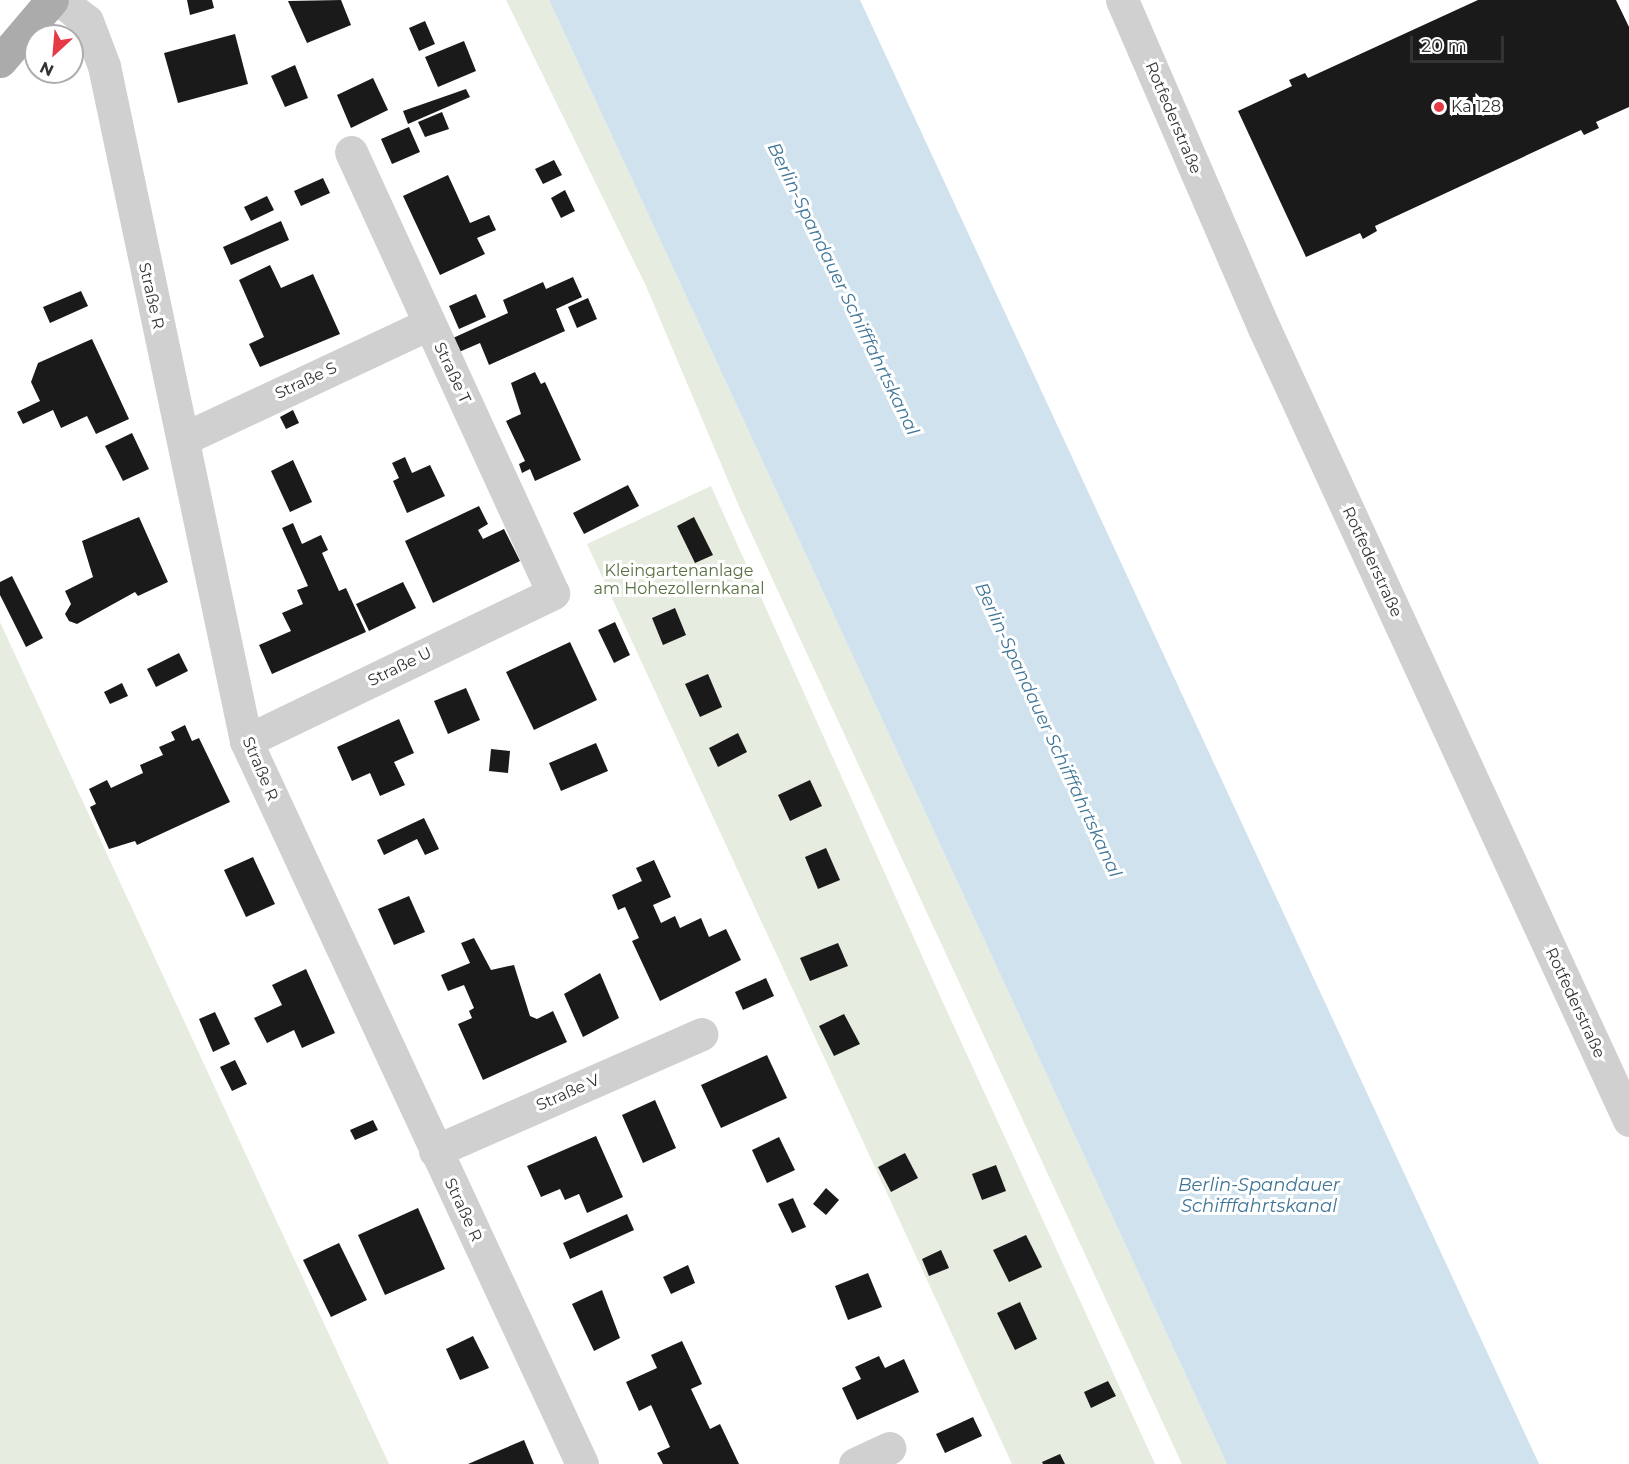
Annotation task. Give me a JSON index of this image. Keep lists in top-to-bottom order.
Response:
{
  "streets": {
    "lane": [
      "Rotfederstraße",
      "Straße R",
      "Straße T",
      "Straße S",
      "Straße U",
      "Straße V"
    ]
  },
  "crossings": [
    ["Straße R", "Straße S"],
    ["Straße R", "Straße U"],
    ["Straße R", "Straße V"],
    ["Straße T", "Straße S"],
    ["Straße T", "Straße U"]
  ],
  "water": ["Berlin-Spandauer Schifffahrtskanal"],
  "parks": ["Kleingartenanlage am Hohezollernkanal"],
  "places": ["Ka 128"],
  "scale_bar": "20 m",
  "north": "bottom left"
}
